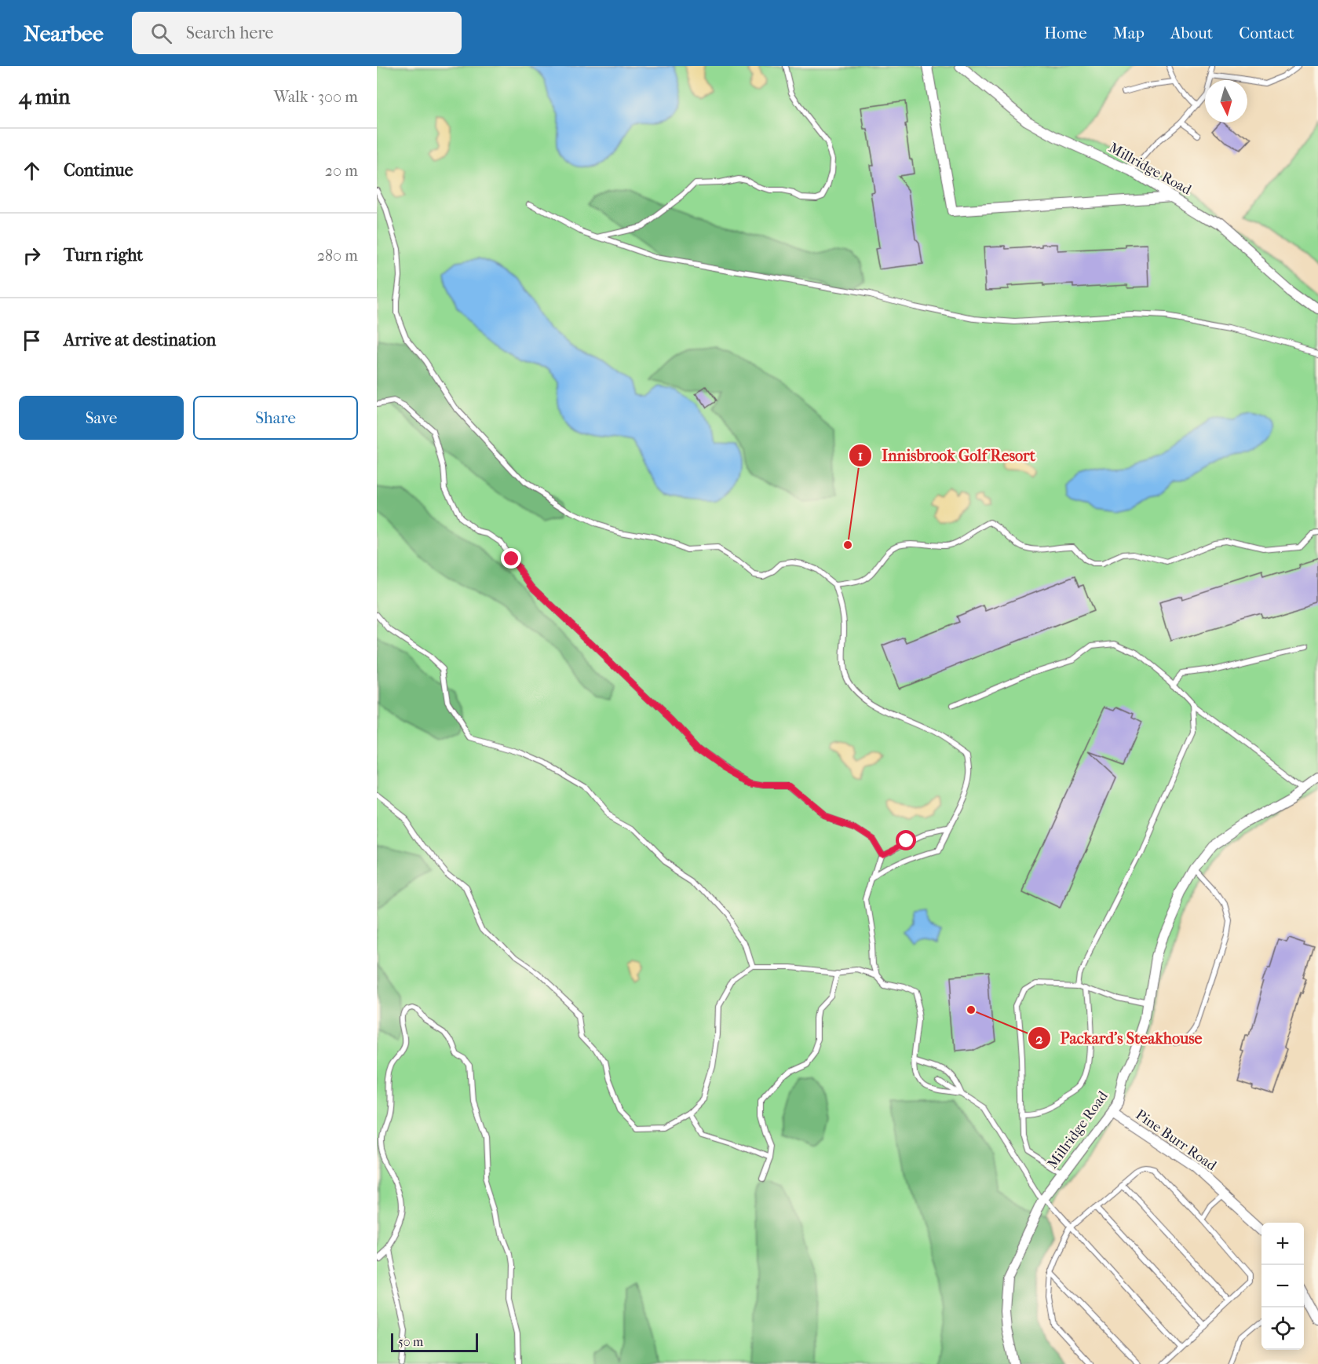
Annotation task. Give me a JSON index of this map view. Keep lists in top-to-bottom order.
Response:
{
  "streets": {
    "street": ["Millridge Road", "Pine Burr Road"]
  },
  "crossings": [
    ["Millridge Road", "Pine Burr Road"]
  ],
  "places": ["Innisbrook Golf Resort", "Packard's Steakhouse"],
  "scale_bar": "50 m",
  "north": "bottom",
  "page": {
    "header": "Nearbee",
    "search": "Search here",
    "nav": [
      "Home",
      "Map",
      "About",
      "Contact"
    ],
    "heading": ["4 min", "Walk · 300 m"],
    "list": [
      ["Continue", "20 m"],
      ["Turn right", "280 m"],
      "Arrive at destination"
    ],
    "buttons": ["Save", "Share"],
    "map_buttons": ["+", "−"],
    "scale": "50 m"
  }
}
